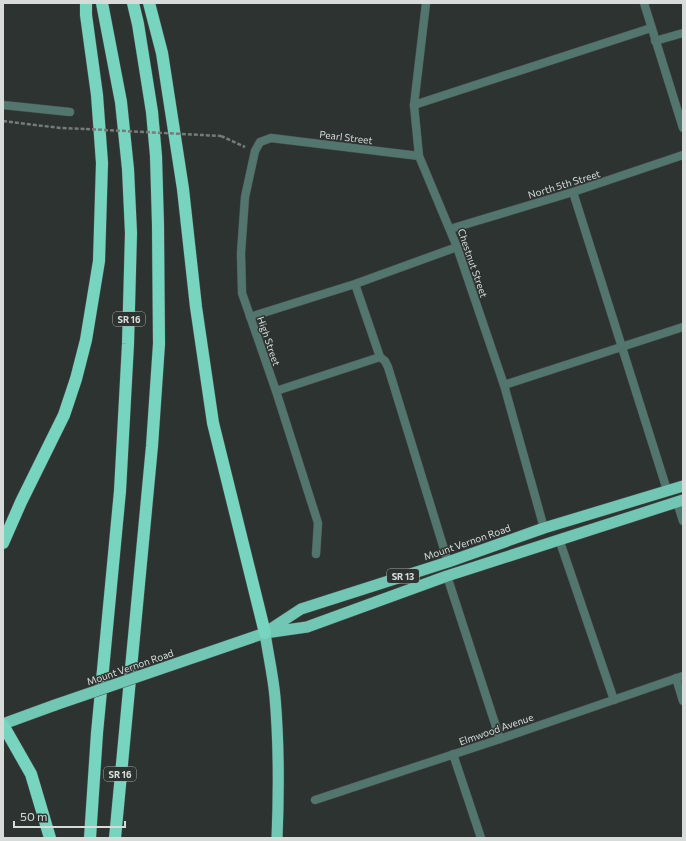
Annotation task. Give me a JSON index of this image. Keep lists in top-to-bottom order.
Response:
{
  "streets": {
    "highway": ["SR 16", "Mount Vernon Road", "SR 13"],
    "street": [
      "Pearl Street",
      "North 5th Street",
      "Chestnut Street",
      "High Street",
      "Elmwood Avenue"
    ]
  },
  "crossings": [
    ["Pearl Street", "Chestnut Street"],
    ["Pearl Street", "High Street"],
    ["North 5th Street", "Chestnut Street"],
    ["Chestnut Street", "Mount Vernon Road"]
  ],
  "scale_bar": "50 m"
}
